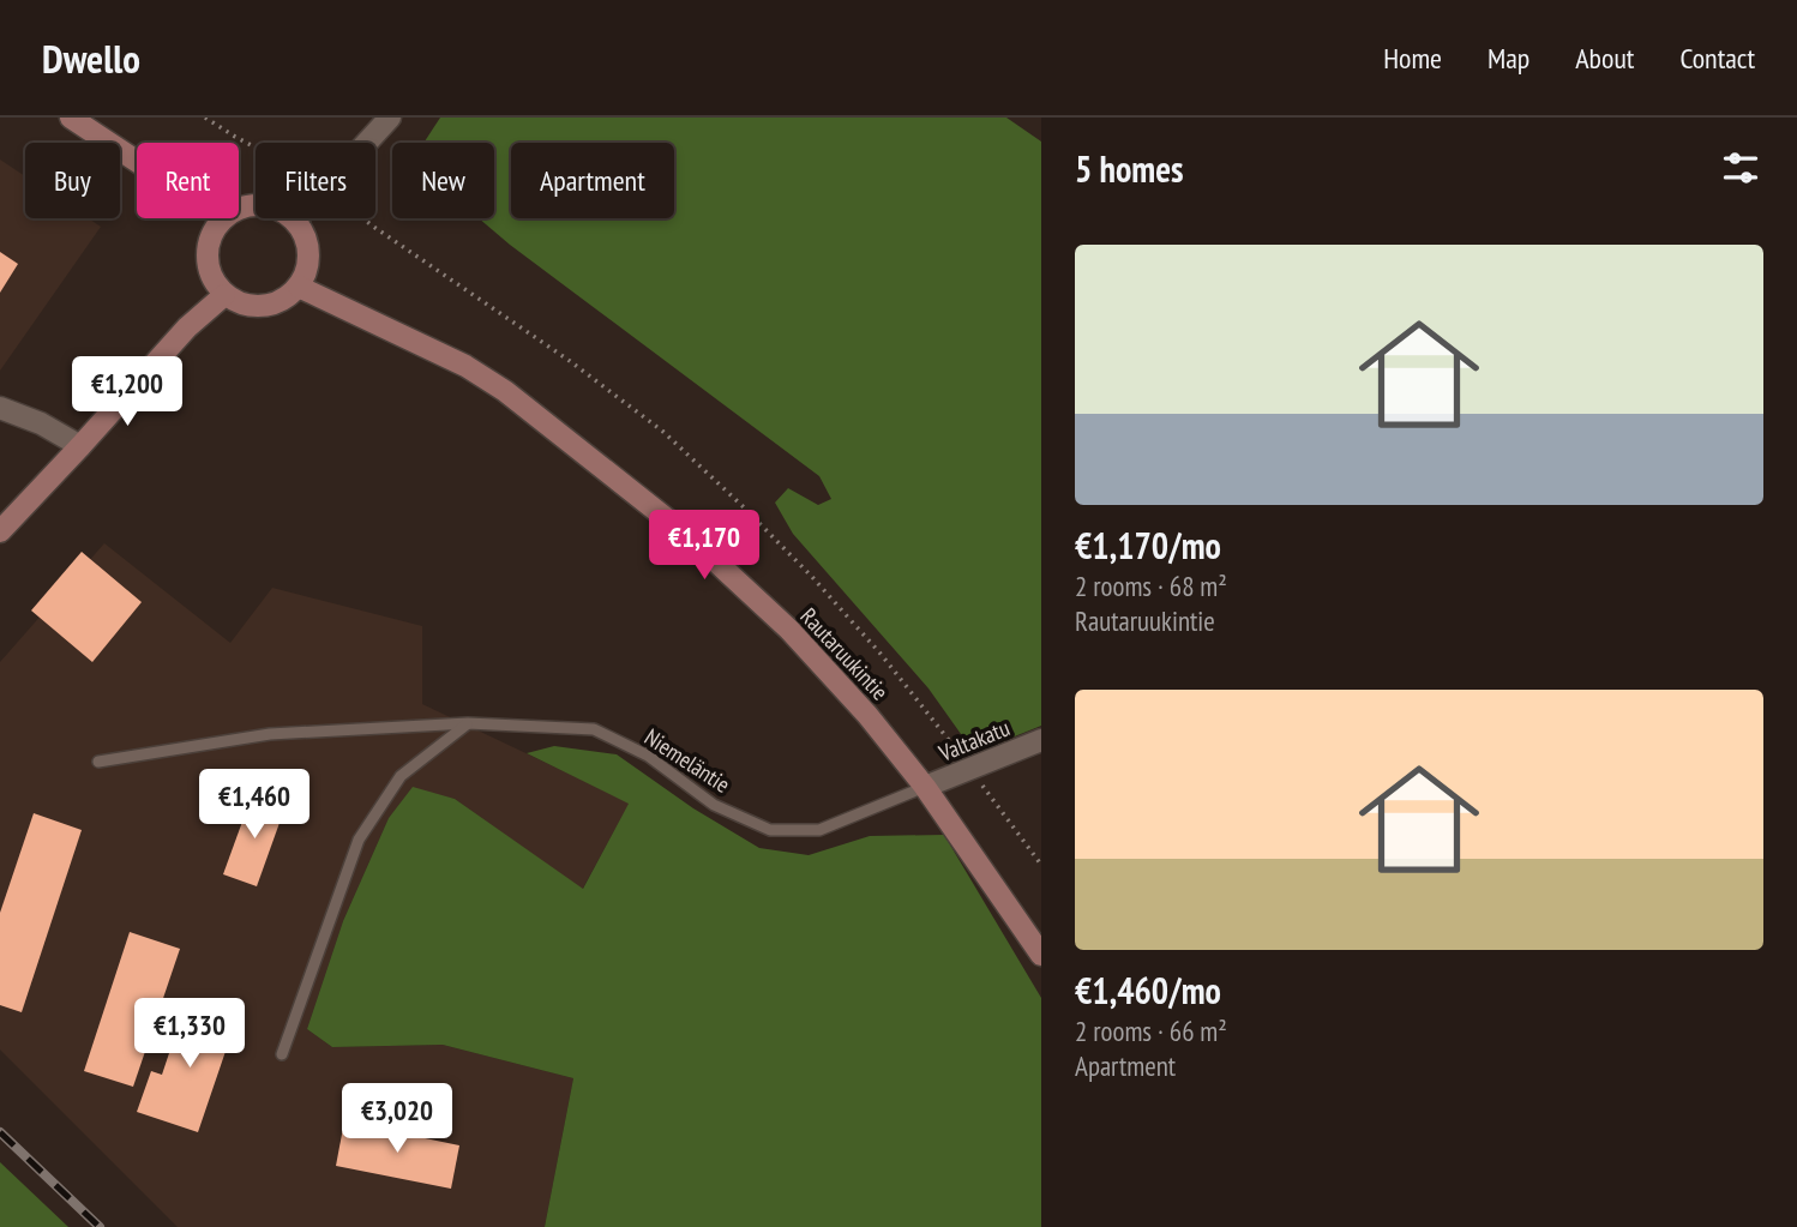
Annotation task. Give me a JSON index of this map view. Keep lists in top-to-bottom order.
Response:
{
  "streets": {
    "main road": ["Rautaruukintie"],
    "street": ["Valtakatu"],
    "lane": ["Niemeläntie"]
  },
  "crossings": [
    ["Rautaruukintie", "Valtakatu"],
    ["Rautaruukintie", "Niemeläntie"],
    ["Valtakatu", "Niemeläntie"]
  ],
  "page": {
    "header": "Dwello",
    "nav": [
      "Home",
      "Map",
      "About",
      "Contact"
    ],
    "heading": "5 homes",
    "chip": [
      "Buy",
      "Rent",
      "Filters",
      "New",
      "Apartment"
    ],
    "list": [
      {
        "name": "€1,170/mo",
        "note": "2 rooms · 68 m² · Rautaruukintie"
      },
      {
        "name": "€1,460/mo",
        "note": "2 rooms · 66 m² · Apartment"
      }
    ],
    "price": [
      "€1,200",
      "€1,170",
      "€1,460",
      "€1,330",
      "€3,020"
    ]
  }
}
